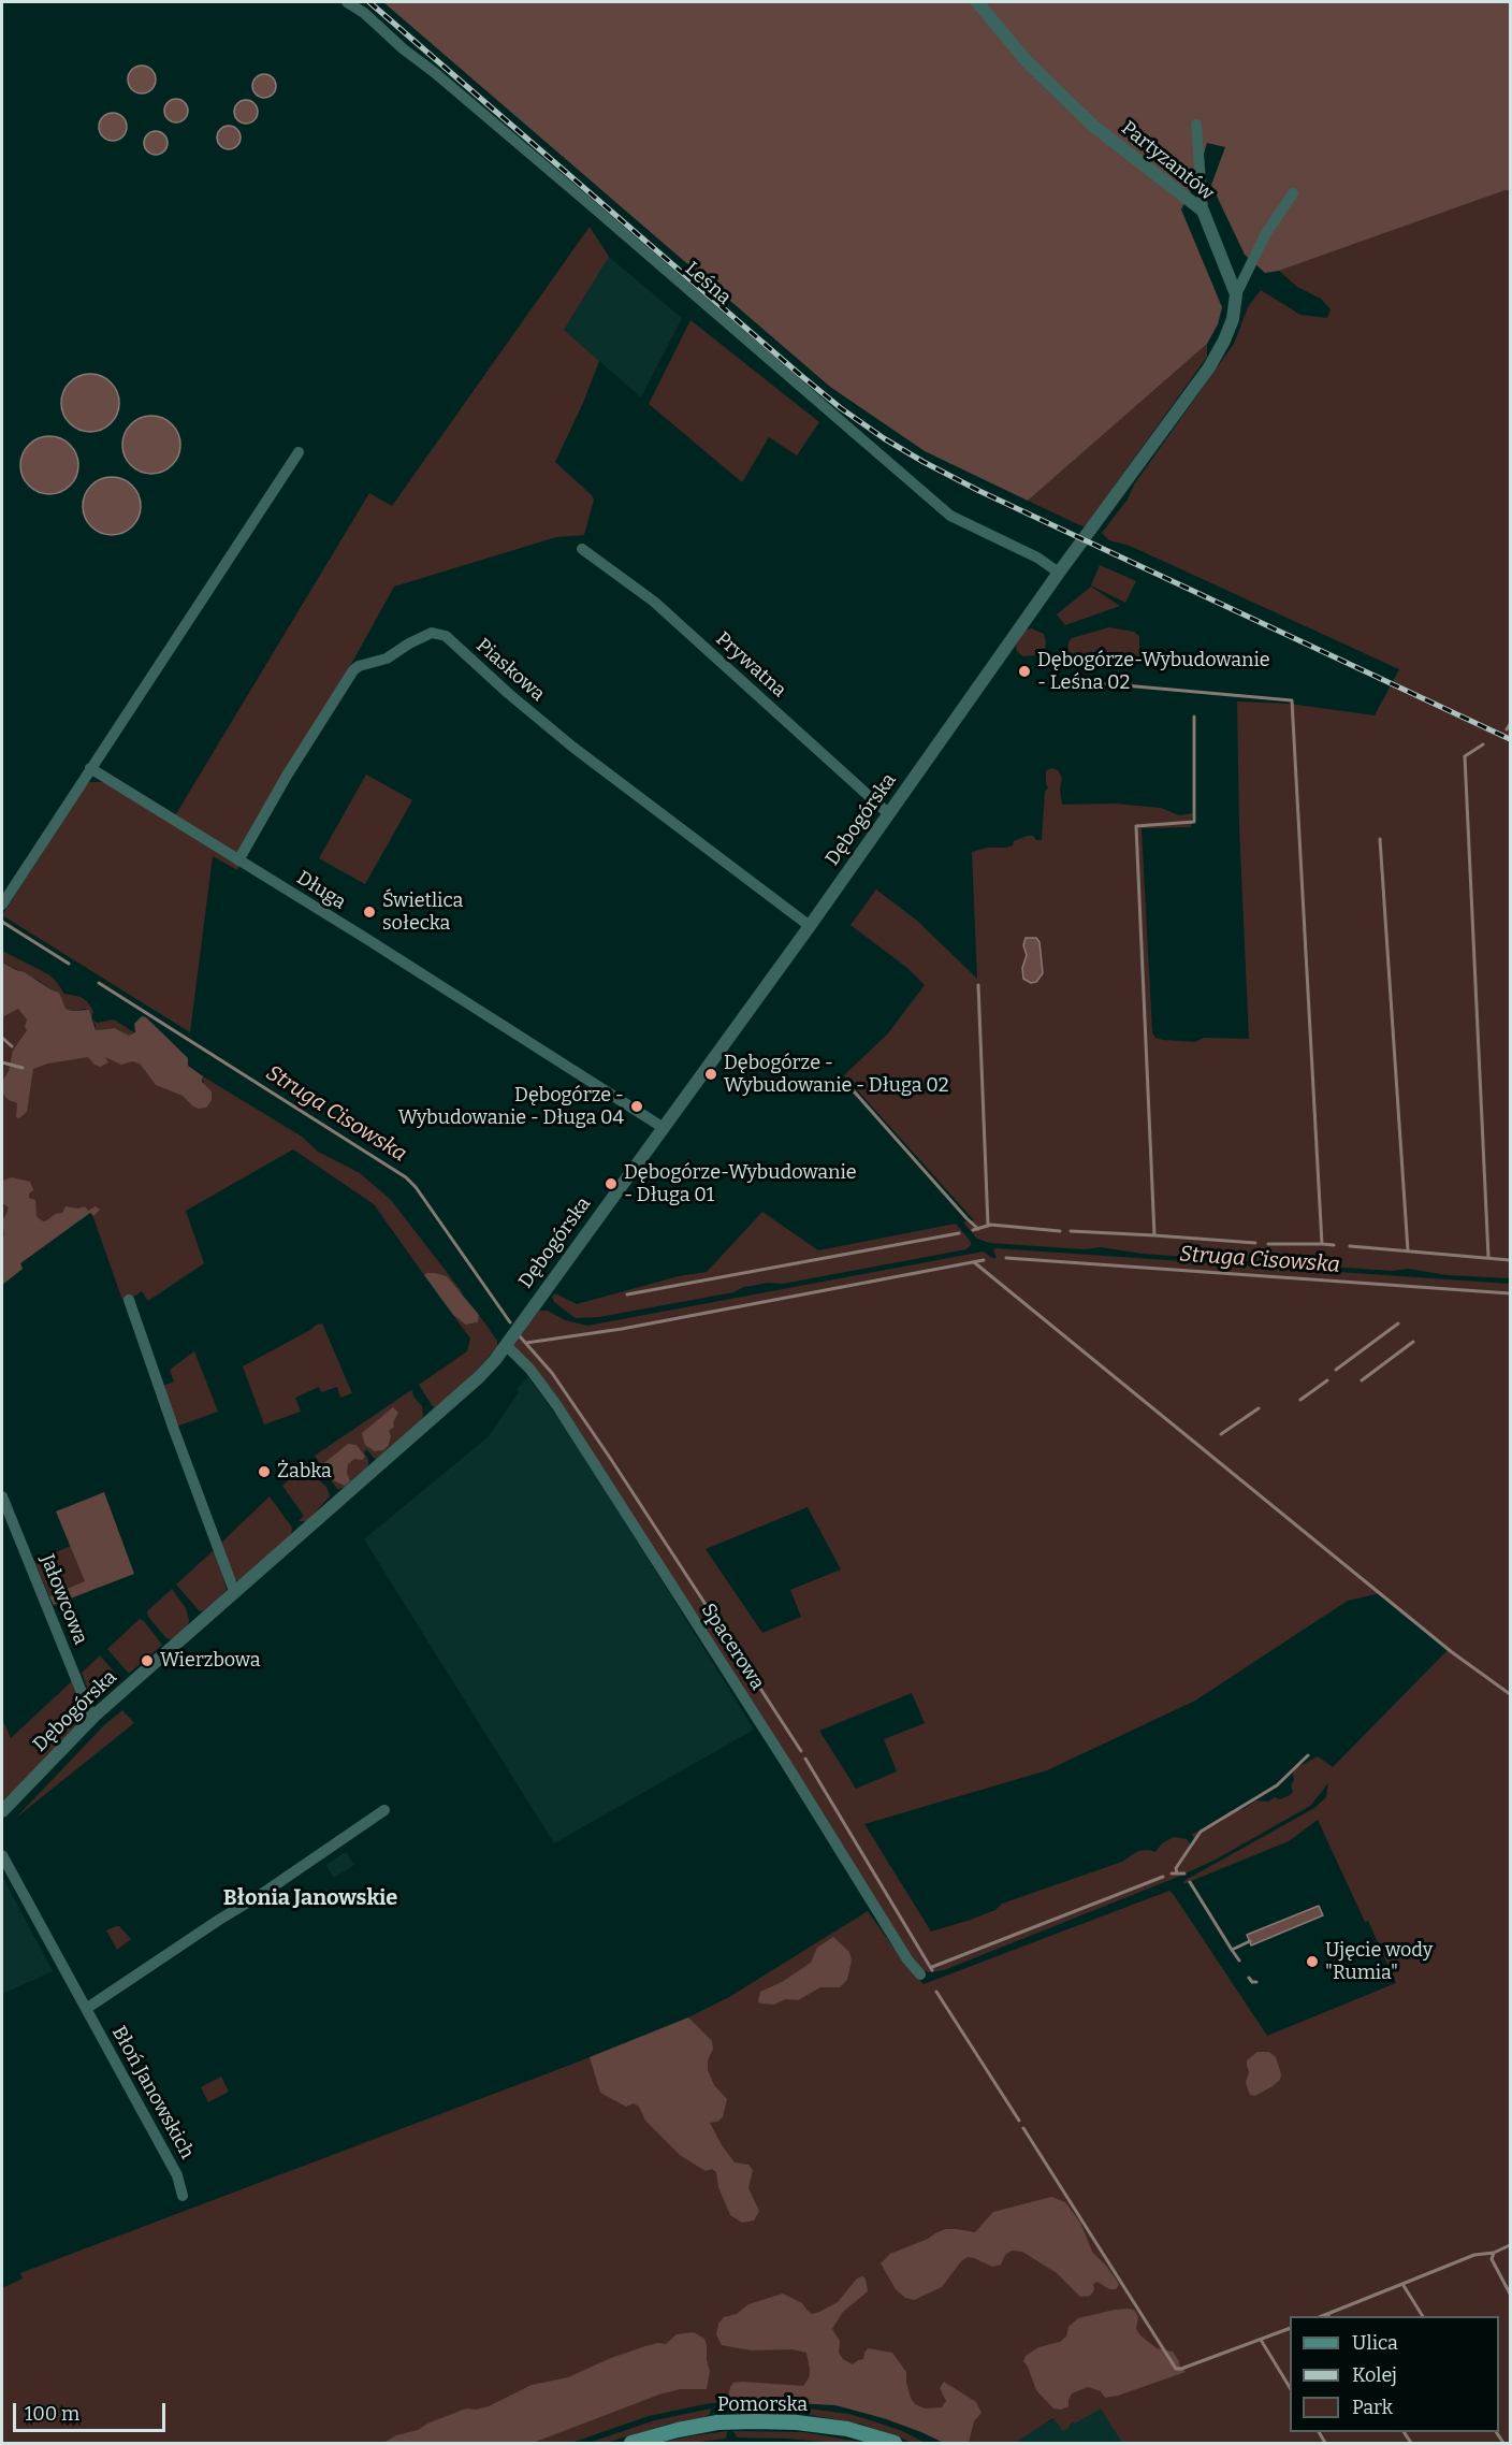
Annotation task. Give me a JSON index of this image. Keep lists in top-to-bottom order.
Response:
{
  "streets": {
    "main road": ["Pomorska"],
    "street": [
      "Partyzantów",
      "Leśna",
      "Prywatna",
      "Piaskowa",
      "Dębogórska",
      "Długa",
      "Jałowcowa",
      "Spacerowa",
      "Błoń Janowskich"
    ]
  },
  "crossings": [
    ["Leśna", "Dębogórska"],
    ["Prywatna", "Dębogórska"],
    ["Piaskowa", "Dębogórska"],
    ["Piaskowa", "Długa"],
    ["Dębogórska", "Długa"],
    ["Dębogórska", "Jałowcowa"],
    ["Dębogórska", "Spacerowa"]
  ],
  "districts": ["Błonia Janowskie"],
  "water": ["Struga Cisowska"],
  "places": [
    "Dębogórze-Wybudowanie - Leśna 02",
    "Świetlica sołecka",
    "Dębogórze - Wybudowanie - Długa 02",
    "Dębogórze - Wybudowanie - Długa 04",
    "Dębogórze-Wybudowanie - Długa 01",
    "Żabka",
    "Wierzbowa",
    "Ujęcie wody \"Rumia\""
  ],
  "legend": ["Ulica", "Kolej", "Park"],
  "scale_bar": "100 m"
}
